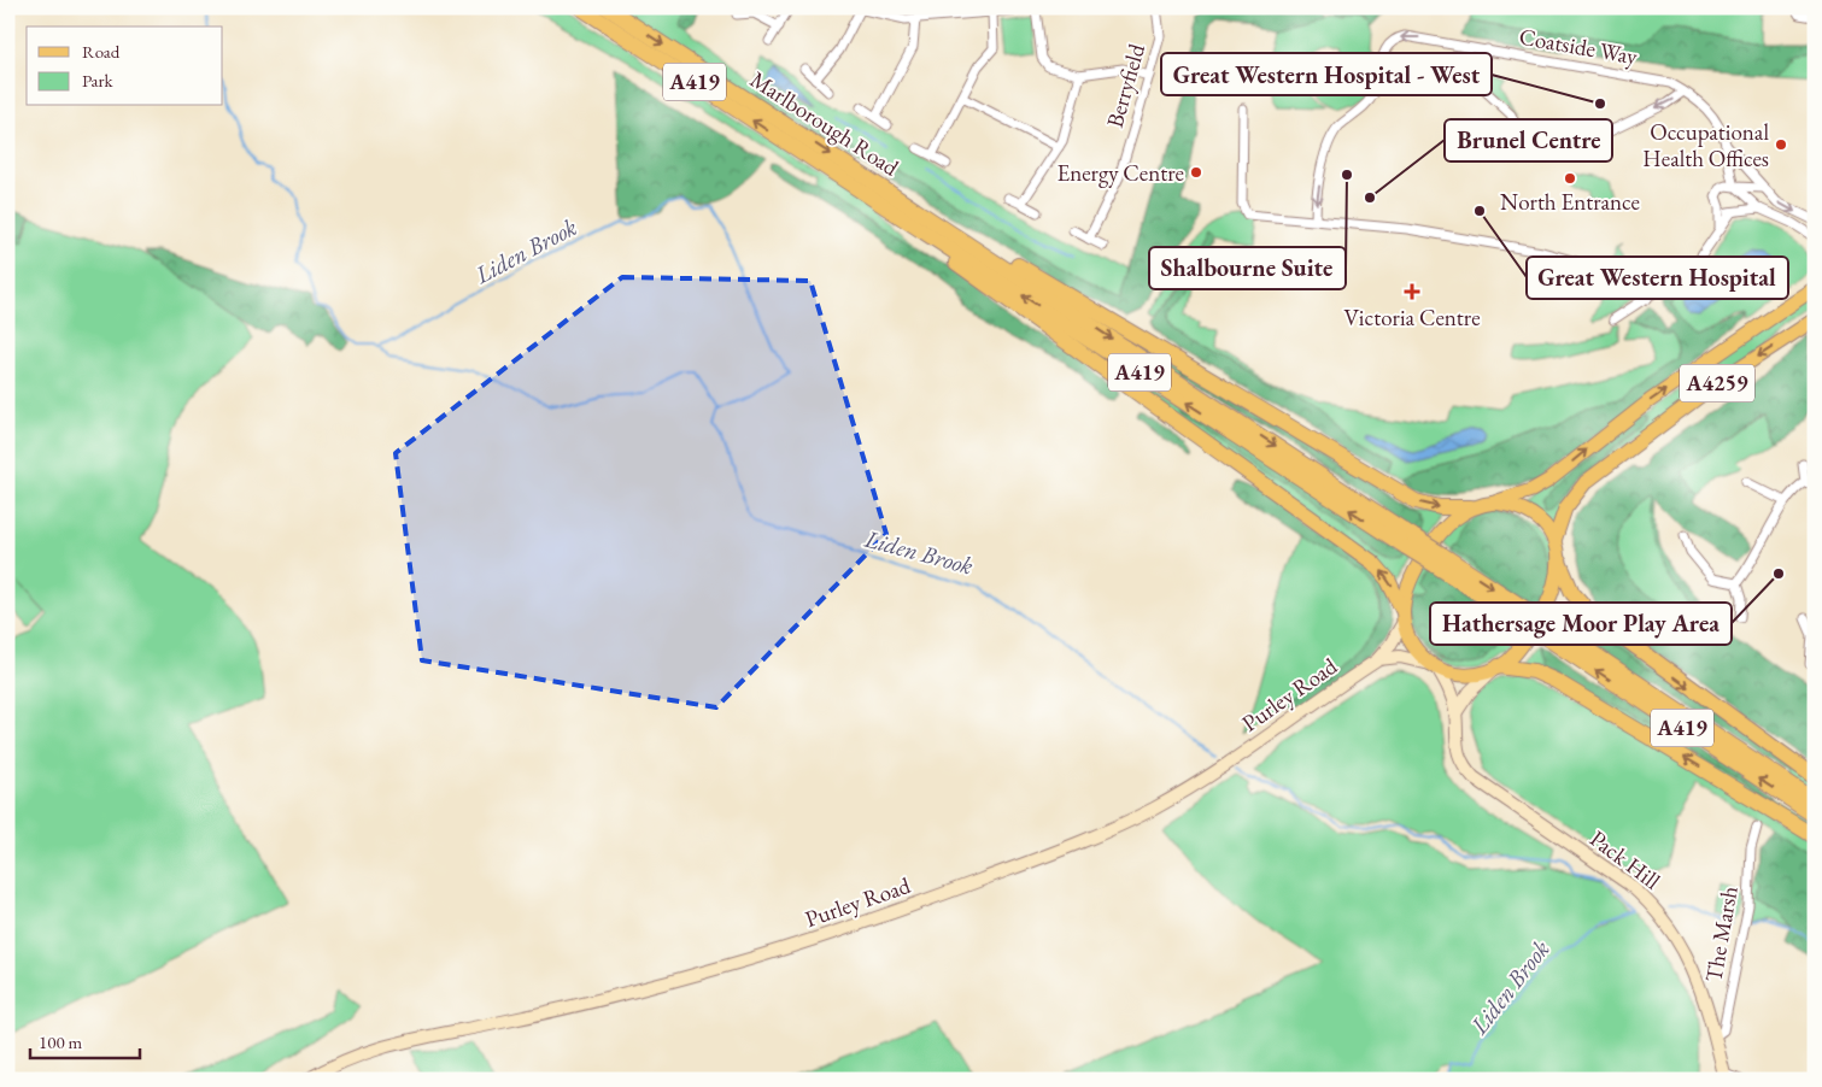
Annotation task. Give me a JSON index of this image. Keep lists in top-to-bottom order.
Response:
{
  "streets": {
    "highway": ["A419", "Marlborough Road"],
    "main road": ["A4259", "Purley Road", "Pack Hill"],
    "street": ["Coatside Way", "Berryfield", "The Marsh"]
  },
  "crossings": [
    ["A419", "Marlborough Road"],
    ["A419", "A4259"],
    ["A419", "Purley Road"],
    ["A419", "Pack Hill"],
    ["A4259", "Purley Road"],
    ["A4259", "Pack Hill"],
    ["Purley Road", "Pack Hill"],
    ["Pack Hill", "The Marsh"]
  ],
  "one_way": ["Coatside Way"],
  "water": ["Liden Brook"],
  "places": {
    "other": [
      "Great Western Hospital - West",
      "Occupational Health Offices",
      "Energy Centre",
      "Shalbourne Suite",
      "North Entrance",
      "Brunel Centre",
      "Great Western Hospital",
      "Hathersage Moor Play Area"
    ],
    "health": ["Victoria Centre"]
  },
  "legend": ["Road", "Park"],
  "scale_bar": "100 m"
}
